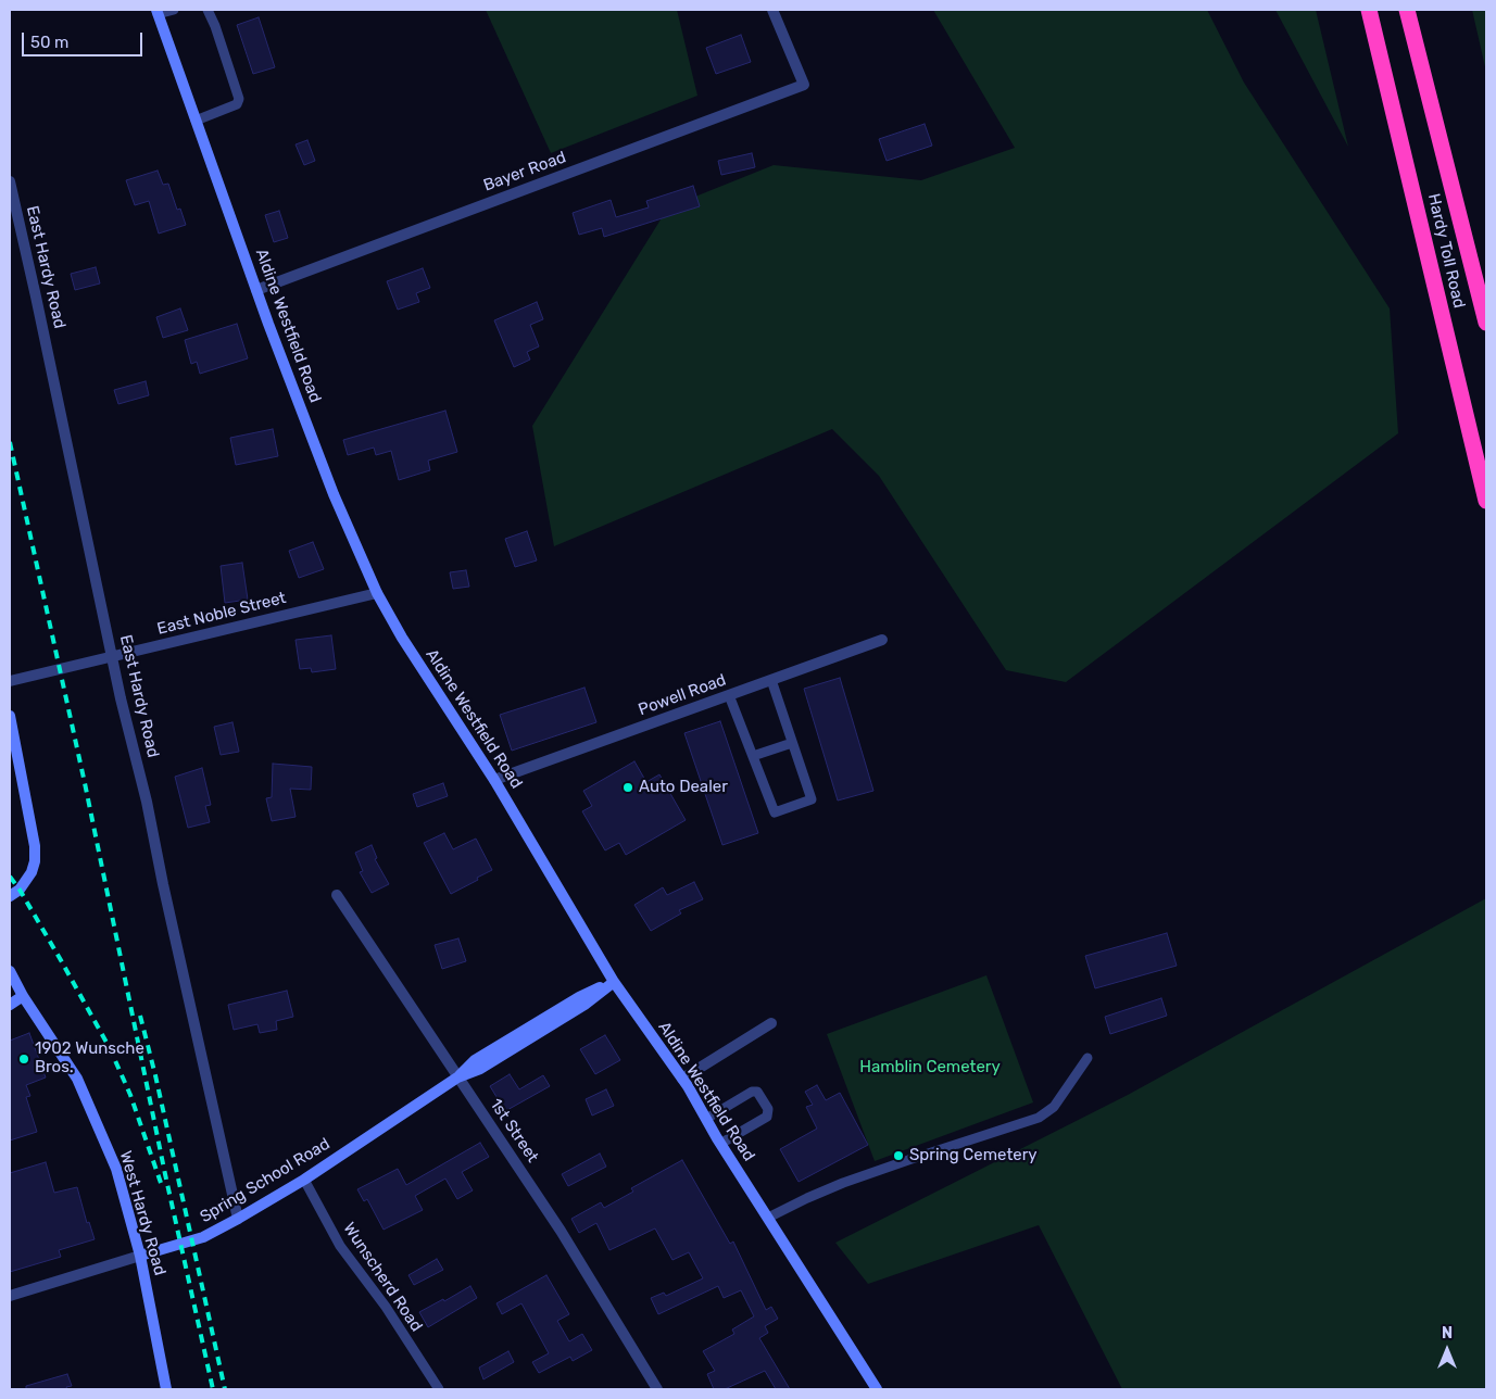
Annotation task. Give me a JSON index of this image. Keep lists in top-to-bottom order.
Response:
{
  "streets": {
    "highway": ["Hardy Toll Road"],
    "main road": ["Aldine Westfield Road", "Spring School Road", "West Hardy Road"],
    "street": [
      "Bayer Road",
      "East Hardy Road",
      "East Noble Street",
      "Powell Road",
      "1st Street"
    ],
    "lane": ["Wunscherd Road"]
  },
  "crossings": [
    ["Bayer Road", "Aldine Westfield Road"],
    ["East Hardy Road", "East Noble Street"],
    ["East Hardy Road", "Spring School Road"],
    ["Aldine Westfield Road", "East Noble Street"],
    ["Aldine Westfield Road", "Powell Road"],
    ["Aldine Westfield Road", "Spring School Road"],
    ["1st Street", "Spring School Road"],
    ["Spring School Road", "West Hardy Road"],
    ["Spring School Road", "Wunscherd Road"]
  ],
  "parks": ["Hamblin Cemetery"],
  "places": ["Auto Dealer", "1902 Wunsche Bros.", "Spring Cemetery"],
  "scale_bar": "50 m",
  "north": "top"
}
